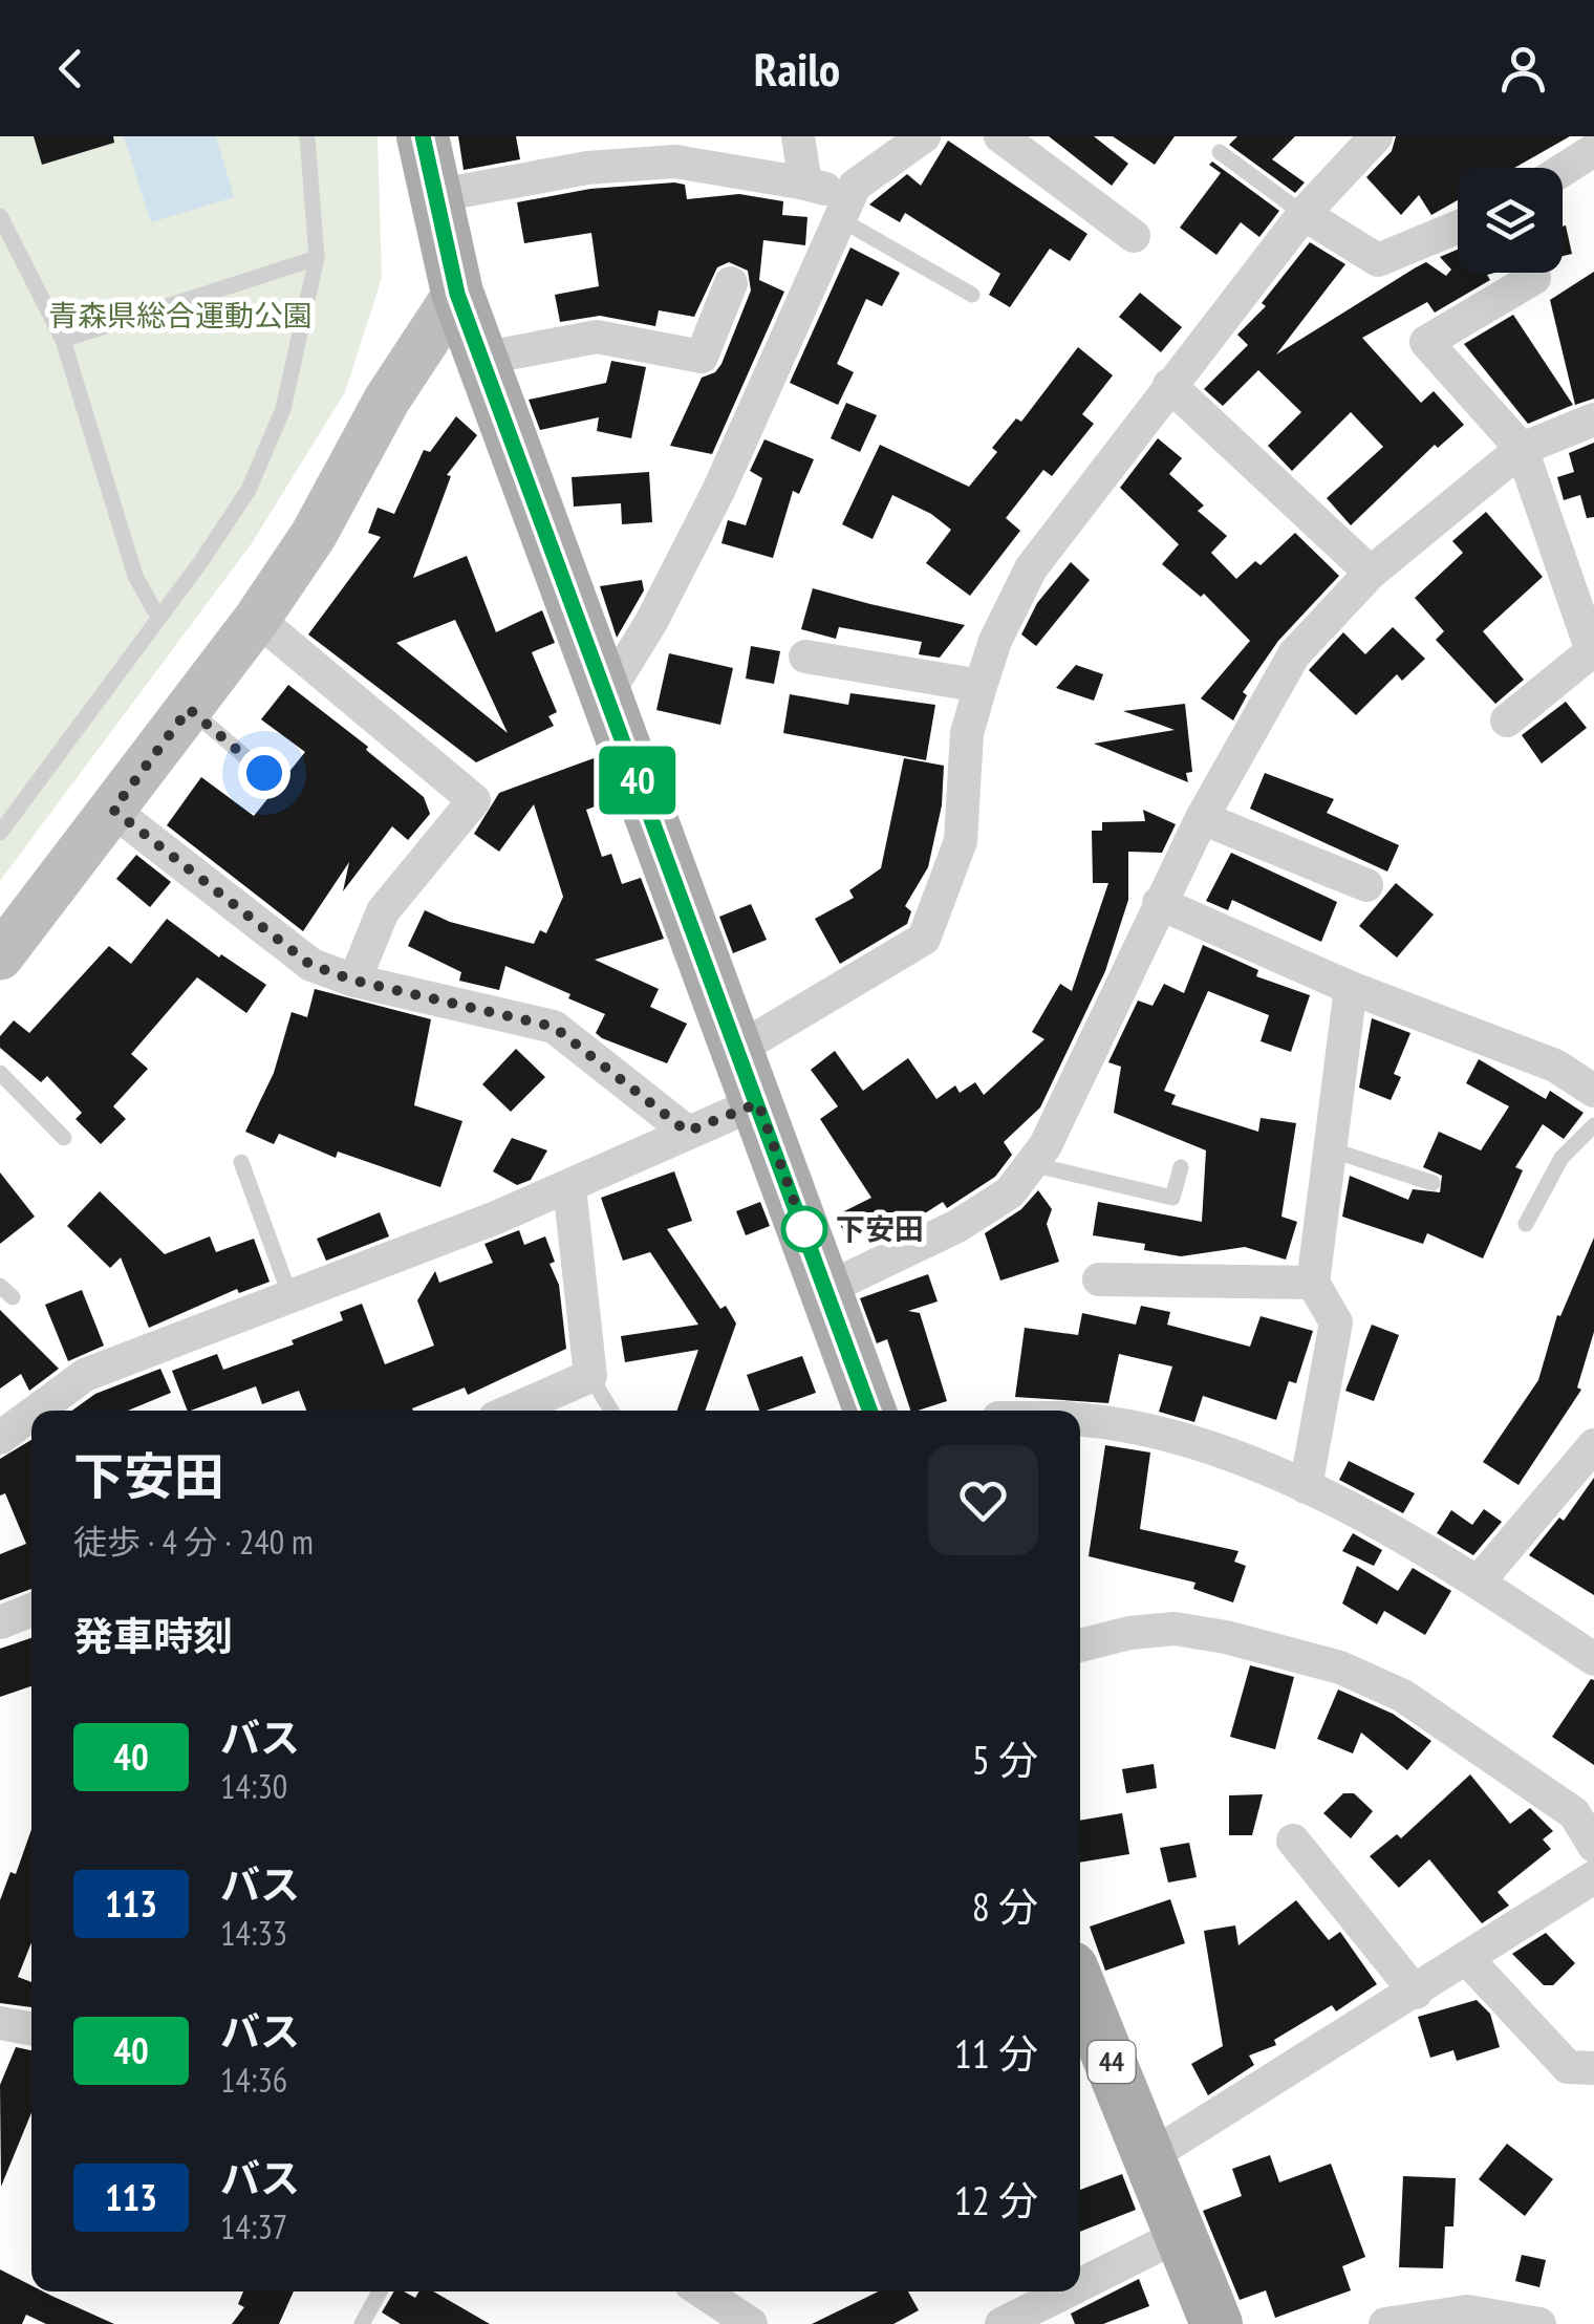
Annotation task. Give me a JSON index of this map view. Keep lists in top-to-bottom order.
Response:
{
  "streets": {
    "main road": ["44"]
  },
  "parks": ["青森県総合運動公園"],
  "places": ["下安田"],
  "lines": ["bus line 40"],
  "page": {
    "header": "Railo",
    "on_map": "40",
    "heading": [
      ["下安田", "徒歩 · 4 分 · 240 m"],
      "発車時刻"
    ],
    "list": [
      {
        "mark": "40",
        "name": "バス",
        "note": "14:30",
        "value": "5 分"
      },
      {
        "mark": "113",
        "name": "バス",
        "note": "14:33",
        "value": "8 分"
      },
      {
        "mark": "40",
        "name": "バス",
        "note": "14:36",
        "value": "11 分"
      },
      {
        "mark": "113",
        "name": "バス",
        "note": "14:37",
        "value": "12 分"
      }
    ]
  }
}
